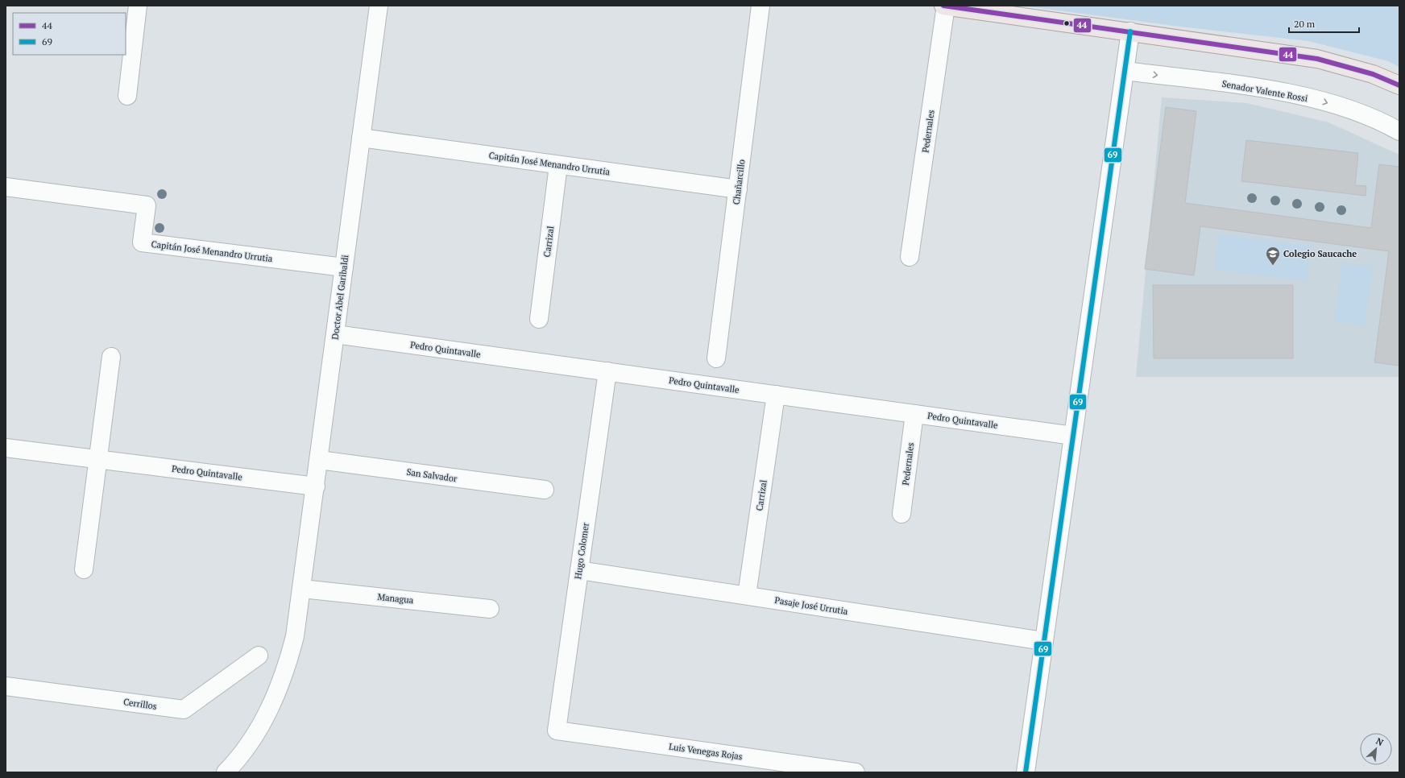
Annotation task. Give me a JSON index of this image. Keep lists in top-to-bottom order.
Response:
{
  "streets": {
    "street": [
      "Senador Valente Rossi",
      "Pedernales",
      "Capitán José Menandro Urrutia",
      "Chañarcillo",
      "Carrizal",
      "Doctor Abel Garibaldi",
      "Pedro Quintavalle",
      "San Salvador",
      "Hugo Colomer",
      "Managua",
      "Pasaje José Urrutia",
      "Cerrillos",
      "Luis Venegas Rojas"
    ]
  },
  "crossings": [
    ["Pedernales", "Pedro Quintavalle"],
    ["Capitán José Menandro Urrutia", "Chañarcillo"],
    ["Capitán José Menandro Urrutia", "Carrizal"],
    ["Capitán José Menandro Urrutia", "Doctor Abel Garibaldi"],
    ["Carrizal", "Pedro Quintavalle"],
    ["Carrizal", "Pasaje José Urrutia"],
    ["Doctor Abel Garibaldi", "Pedro Quintavalle"],
    ["Doctor Abel Garibaldi", "San Salvador"],
    ["Doctor Abel Garibaldi", "Managua"],
    ["Pedro Quintavalle", "Hugo Colomer"],
    ["Hugo Colomer", "Pasaje José Urrutia"],
    ["Hugo Colomer", "Luis Venegas Rojas"]
  ],
  "one_way": ["Senador Valente Rossi"],
  "places": {
    "school or university": ["Colegio Saucache"]
  },
  "lines": ["transit line 44", "transit line 69"],
  "legend": ["44", "69"],
  "scale_bar": "20 m",
  "north": "top right"
}
